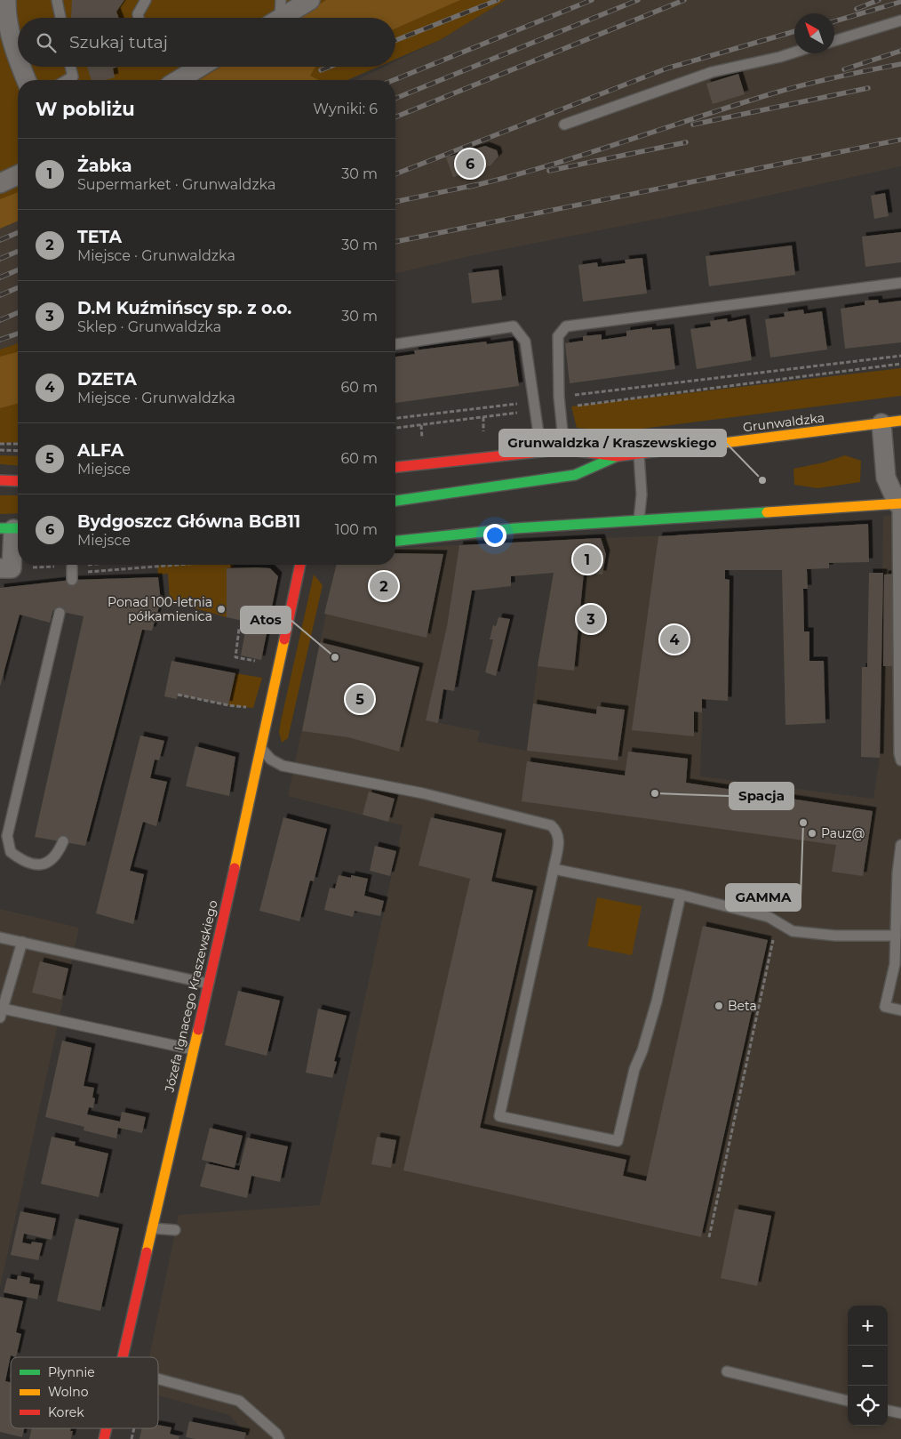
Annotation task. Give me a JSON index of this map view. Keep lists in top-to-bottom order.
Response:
{
  "streets": {
    "street": ["Grunwaldzka", "Józefa Ignacego Kraszewskiego"]
  },
  "places": [
    "Grunwaldzka / Kraszewskiego",
    "Ponad 100-letnia półkamienica",
    "Atos",
    "Spacja",
    "GAMMA",
    "Pauz@",
    "Beta"
  ],
  "legend": ["Płynnie", "Wolno", "Korek"],
  "north": "top left",
  "page": {
    "search": "Szukaj tutaj",
    "heading": ["W pobliżu", "Wyniki: 6"],
    "list": [
      {
        "mark": "1",
        "name": "Żabka",
        "note": "Supermarket · Grunwaldzka",
        "value": "30 m"
      },
      {
        "mark": "2",
        "name": "TETA",
        "note": "Miejsce · Grunwaldzka",
        "value": "30 m"
      },
      {
        "mark": "3",
        "name": "D.M Kuźmińscy sp. z o.o.",
        "note": "Sklep · Grunwaldzka",
        "value": "30 m"
      },
      {
        "mark": "4",
        "name": "DZETA",
        "note": "Miejsce · Grunwaldzka",
        "value": "60 m"
      },
      {
        "mark": "5",
        "name": "ALFA",
        "note": "Miejsce",
        "value": "60 m"
      },
      {
        "mark": "6",
        "name": "Bydgoszcz Główna BGB11",
        "note": "Miejsce",
        "value": "100 m"
      }
    ],
    "pins": [
      "6",
      "1",
      "2",
      "3",
      "4",
      "5"
    ],
    "map_buttons": ["+", "−"]
  }
}
